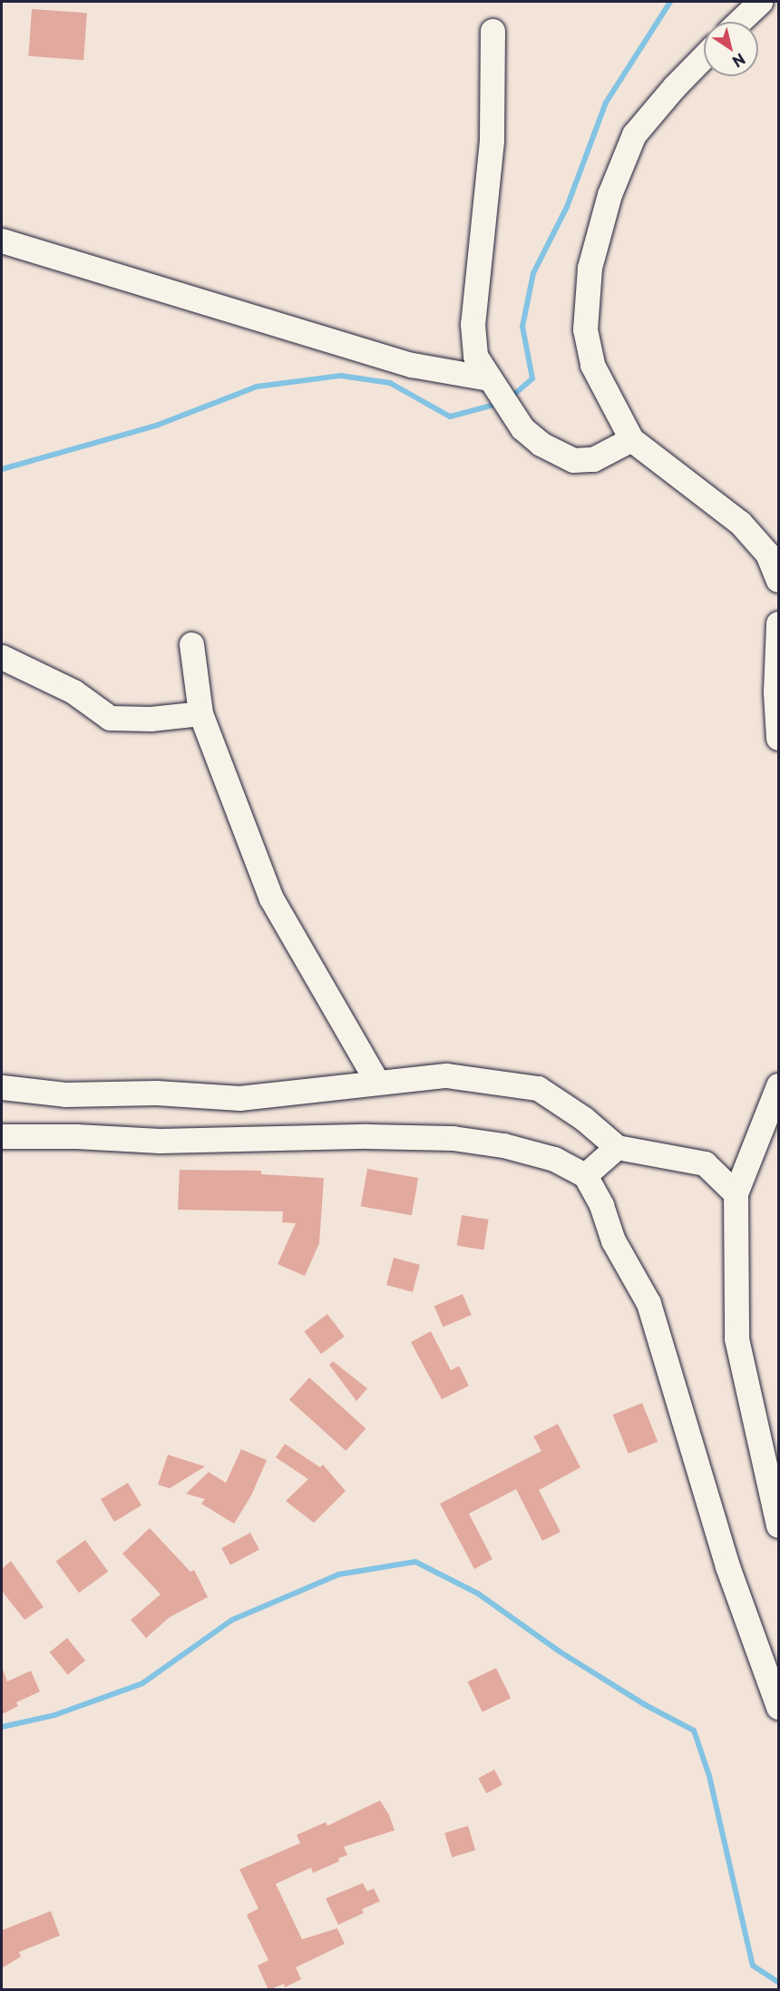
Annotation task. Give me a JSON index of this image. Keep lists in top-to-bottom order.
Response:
{
  "north": "bottom right"
}
